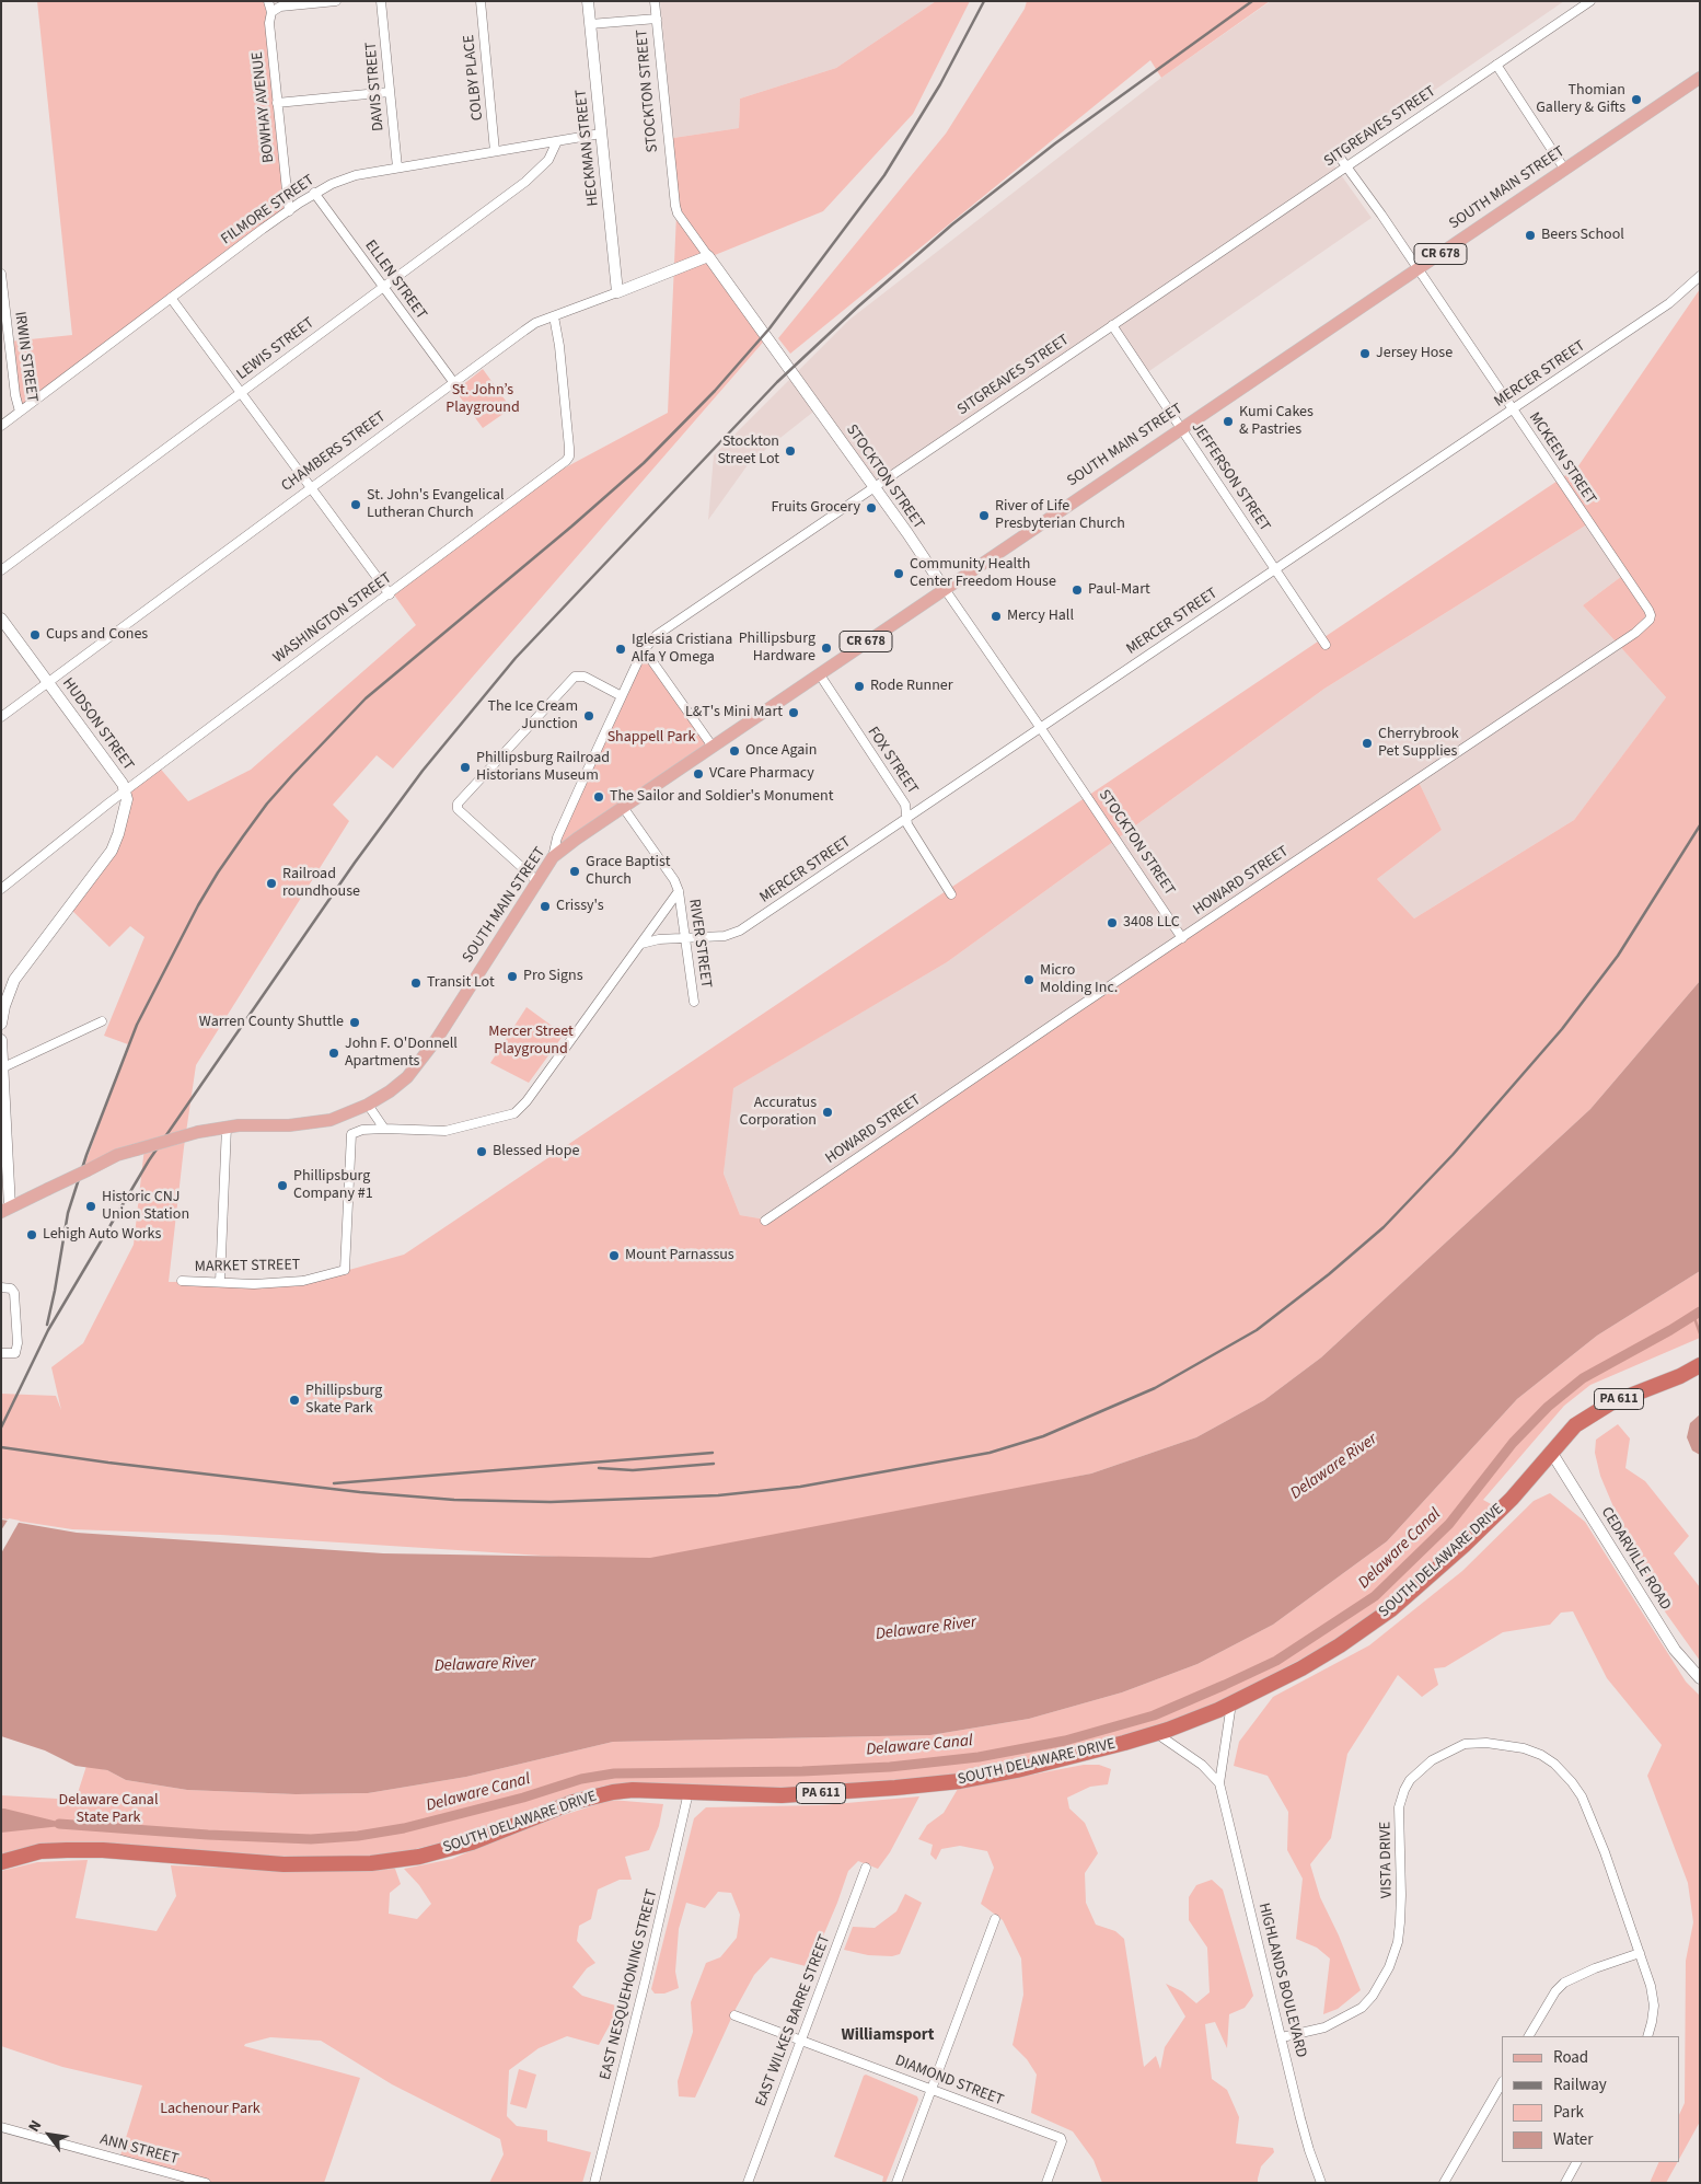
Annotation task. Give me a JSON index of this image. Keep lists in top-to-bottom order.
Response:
{
  "streets": {
    "highway": ["PA 611", "SOUTH DELAWARE DRIVE"],
    "main road": ["SOUTH MAIN STREET", "CR 678"],
    "street": [
      "COLBY PLACE",
      "DAVIS STREET",
      "STOCKTON STREET",
      "BOWHAY AVENUE",
      "SITGREAVES STREET",
      "HECKMAN STREET",
      "FILMORE STREET",
      "ELLEN STREET",
      "LEWIS STREET",
      "IRWIN STREET",
      "MERCER STREET",
      "CHAMBERS STREET",
      "MCKEEN STREET",
      "JEFFERSON STREET",
      "WASHINGTON STREET",
      "HUDSON STREET",
      "FOX STREET",
      "HOWARD STREET",
      "RIVER STREET",
      "MARKET STREET",
      "CEDARVILLE ROAD",
      "VISTA DRIVE",
      "HIGHLANDS BOULEVARD",
      "EAST NESQUEHONING STREET",
      "EAST WILKES BARRE STREET",
      "DIAMOND STREET",
      "ANN STREET"
    ]
  },
  "crossings": [
    ["COLBY PLACE", "FILMORE STREET"],
    ["DAVIS STREET", "FILMORE STREET"],
    ["STOCKTON STREET", "SITGREAVES STREET"],
    ["STOCKTON STREET", "SOUTH MAIN STREET"],
    ["STOCKTON STREET", "MERCER STREET"],
    ["STOCKTON STREET", "CHAMBERS STREET"],
    ["STOCKTON STREET", "HOWARD STREET"],
    ["BOWHAY AVENUE", "FILMORE STREET"],
    ["SITGREAVES STREET", "SOUTH MAIN STREET"],
    ["SITGREAVES STREET", "MCKEEN STREET"],
    ["SITGREAVES STREET", "JEFFERSON STREET"],
    ["HECKMAN STREET", "FILMORE STREET"],
    ["HECKMAN STREET", "CHAMBERS STREET"],
    ["SOUTH MAIN STREET", "MCKEEN STREET"],
    ["SOUTH MAIN STREET", "JEFFERSON STREET"],
    ["SOUTH MAIN STREET", "FOX STREET"],
    ["SOUTH MAIN STREET", "RIVER STREET"],
    ["FILMORE STREET", "ELLEN STREET"],
    ["FILMORE STREET", "LEWIS STREET"],
    ["FILMORE STREET", "IRWIN STREET"],
    ["ELLEN STREET", "LEWIS STREET"],
    ["ELLEN STREET", "CHAMBERS STREET"],
    ["MERCER STREET", "MCKEEN STREET"],
    ["MERCER STREET", "JEFFERSON STREET"],
    ["MERCER STREET", "FOX STREET"],
    ["MERCER STREET", "RIVER STREET"],
    ["CHAMBERS STREET", "WASHINGTON STREET"],
    ["CHAMBERS STREET", "HUDSON STREET"],
    ["MCKEEN STREET", "HOWARD STREET"],
    ["WASHINGTON STREET", "HUDSON STREET"],
    ["CEDARVILLE ROAD", "SOUTH DELAWARE DRIVE"],
    ["SOUTH DELAWARE DRIVE", "HIGHLANDS BOULEVARD"],
    ["SOUTH DELAWARE DRIVE", "EAST NESQUEHONING STREET"],
    ["VISTA DRIVE", "HIGHLANDS BOULEVARD"],
    ["EAST WILKES BARRE STREET", "DIAMOND STREET"]
  ],
  "districts": ["Williamsport"],
  "water": ["Delaware River", "Delaware Canal"],
  "parks": [
    "St. John’s Playground",
    "Shappell Park",
    "Mercer Street Playground",
    "Delaware Canal State Park",
    "Lachenour Park"
  ],
  "places": [
    "Thomian Gallery & Gifts",
    "Beers School",
    "Jersey Hose",
    "Kumi Cakes & Pastries",
    "Stockton Street Lot",
    "St. John's Evangelical Lutheran Church",
    "Fruits Grocery",
    "River of Life Presbyterian Church",
    "Community Health Center Freedom House",
    "Paul-Mart",
    "Mercy Hall",
    "Cups and Cones",
    "Phillipsburg Hardware",
    "Iglesia Cristiana Alfa Y Omega",
    "Rode Runner",
    "L&T's Mini Mart",
    "The Ice Cream Junction",
    "Cherrybrook Pet Supplies",
    "Once Again",
    "Phillipsburg Railroad Historians Museum",
    "VCare Pharmacy",
    "The Sailor and Soldier's Monument",
    "Grace Baptist Church",
    "Railroad roundhouse",
    "Crissy's",
    "3408 LLC",
    "Pro Signs",
    "Micro Molding Inc.",
    "Transit Lot",
    "Warren County Shuttle",
    "John F. O'Donnell Apartments",
    "Accuratus Corporation",
    "Blessed Hope",
    "Phillipsburg Company #1",
    "Historic CNJ Union Station",
    "Lehigh Auto Works",
    "Mount Parnassus",
    "Phillipsburg Skate Park"
  ],
  "legend": [
    "Road",
    "Railway",
    "Park",
    "Water"
  ],
  "north": "top left"
}
